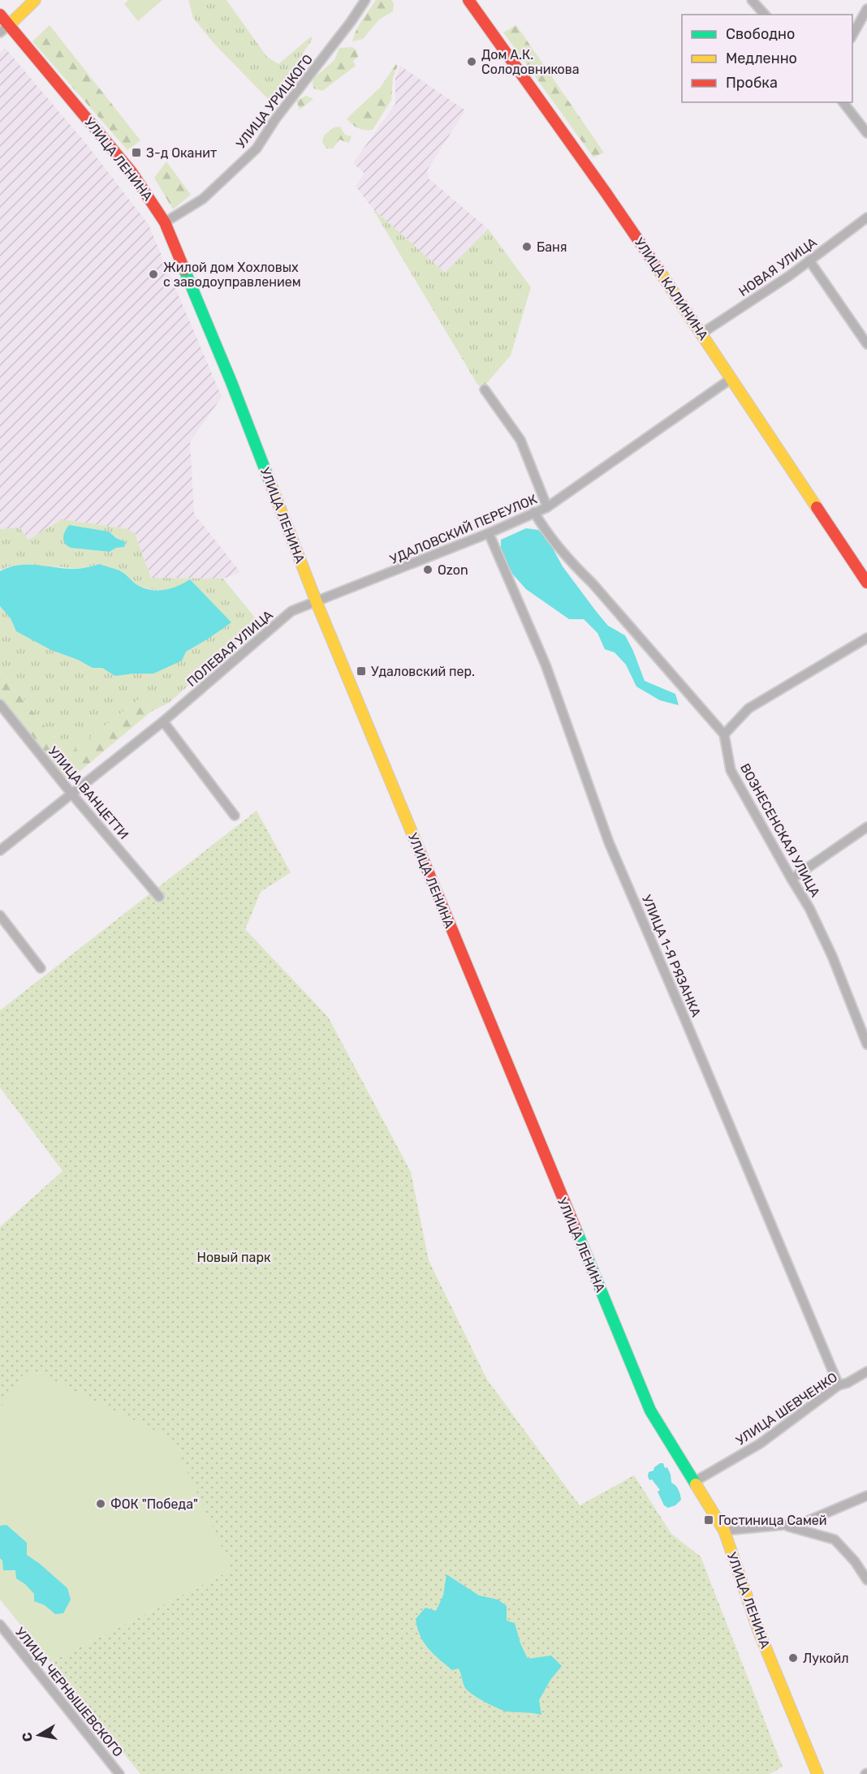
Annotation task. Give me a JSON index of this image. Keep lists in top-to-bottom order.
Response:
{
  "streets": {
    "street": [
      "УЛИЦА УРИЦКОГО",
      "УЛИЦА ЛЕНИНА",
      "НОВАЯ УЛИЦА",
      "УЛИЦА КАЛИНИНА",
      "УДАЛОВСКИЙ ПЕРЕУЛОК",
      "ПОЛЕВАЯ УЛИЦА",
      "УЛИЦА ВАНЦЕТТИ",
      "ВОЗНЕСЕНСКАЯ УЛИЦА",
      "УЛИЦА 1-Я РЯЗАНКА",
      "УЛИЦА ШЕВЧЕНКО",
      "УЛИЦА ЧЕРНЫШЕВСКОГО"
    ]
  },
  "crossings": [
    ["УЛИЦА УРИЦКОГО", "УЛИЦА ЛЕНИНА"],
    ["УЛИЦА ЛЕНИНА", "УДАЛОВСКИЙ ПЕРЕУЛОК"],
    ["УЛИЦА ЛЕНИНА", "ПОЛЕВАЯ УЛИЦА"],
    ["УЛИЦА ЛЕНИНА", "УЛИЦА ШЕВЧЕНКО"],
    ["НОВАЯ УЛИЦА", "УЛИЦА КАЛИНИНА"],
    ["УЛИЦА КАЛИНИНА", "УДАЛОВСКИЙ ПЕРЕУЛОК"],
    ["УДАЛОВСКИЙ ПЕРЕУЛОК", "ПОЛЕВАЯ УЛИЦА"],
    ["УДАЛОВСКИЙ ПЕРЕУЛОК", "УЛИЦА 1-Я РЯЗАНКА"],
    ["ПОЛЕВАЯ УЛИЦА", "УЛИЦА ВАНЦЕТТИ"],
    ["УЛИЦА 1-Я РЯЗАНКА", "УЛИЦА ШЕВЧЕНКО"]
  ],
  "parks": ["Новый парк"],
  "places": {
    "other": [
      "Дом А.К. Солодовникова",
      "Баня",
      "Жилой дом Хохловых с заводоуправлением",
      "Ozon",
      "ФОК \"Победа\"",
      "Лукойл"
    ],
    "transit": ["З-д Оканит", "Удаловский пер.", "Гостиница Самей"]
  },
  "legend": ["Свободно", "Медленно", "Пробка"],
  "north": "left"
}
